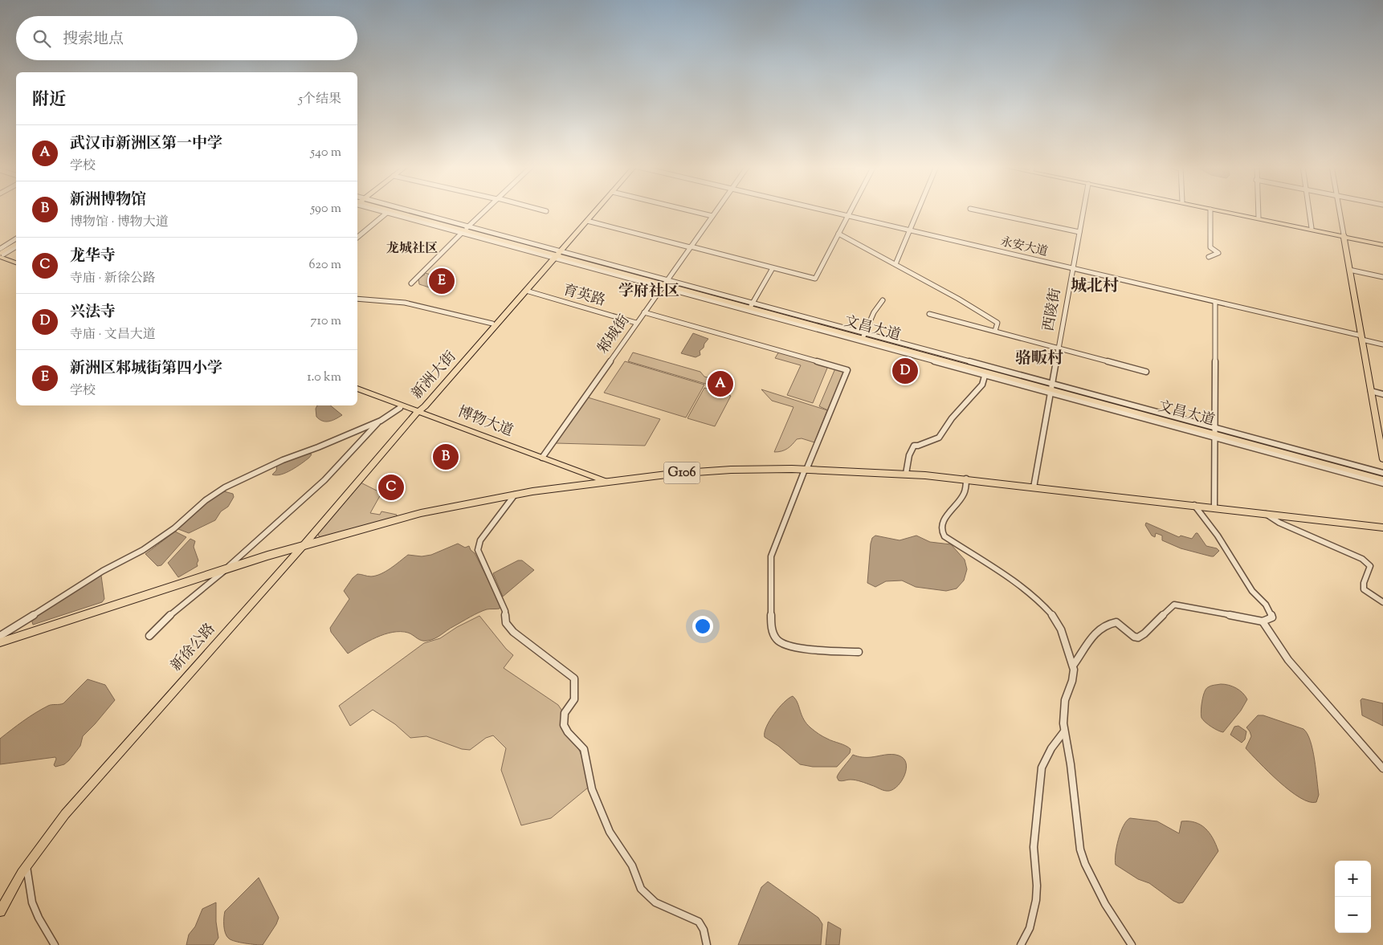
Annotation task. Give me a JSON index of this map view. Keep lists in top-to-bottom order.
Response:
{
  "streets": {
    "highway": ["G106"],
    "main road": [
      "文昌大道",
      "新洲大街",
      "博物大道",
      "新徐公路"
    ],
    "street": [
      "永安大道",
      "育英路",
      "西陵街",
      "邾城街"
    ]
  },
  "crossings": [
    ["永安大道", "西陵街"],
    ["育英路", "邾城街"],
    ["育英路", "新洲大街"],
    ["西陵街", "文昌大道"],
    ["西陵街", "G106"],
    ["文昌大道", "邾城街"],
    ["文昌大道", "新洲大街"],
    ["邾城街", "博物大道"],
    ["新洲大街", "博物大道"],
    ["新洲大街", "新徐公路"],
    ["博物大道", "G106"],
    ["博物大道", "新徐公路"],
    ["G106", "新徐公路"]
  ],
  "districts": [
    "龙城社区",
    "城北村",
    "学府社区",
    "骆畈村"
  ],
  "page": {
    "search": "搜索地点",
    "heading": ["附近", "5个结果"],
    "list": [
      {
        "mark": "A",
        "name": "武汉市新洲区第一中学",
        "note": "学校",
        "value": "540 m"
      },
      {
        "mark": "B",
        "name": "新洲博物馆",
        "note": "博物馆 · 博物大道",
        "value": "590 m"
      },
      {
        "mark": "C",
        "name": "龙华寺",
        "note": "寺庙 · 新徐公路",
        "value": "620 m"
      },
      {
        "mark": "D",
        "name": "兴法寺",
        "note": "寺庙 · 文昌大道",
        "value": "710 m"
      },
      {
        "mark": "E",
        "name": "新洲区邾城街第四小学",
        "note": "学校",
        "value": "1.0 km"
      }
    ],
    "pins": [
      "E",
      "D",
      "A",
      "B",
      "C"
    ],
    "map_buttons": ["+", "−"]
  }
}
